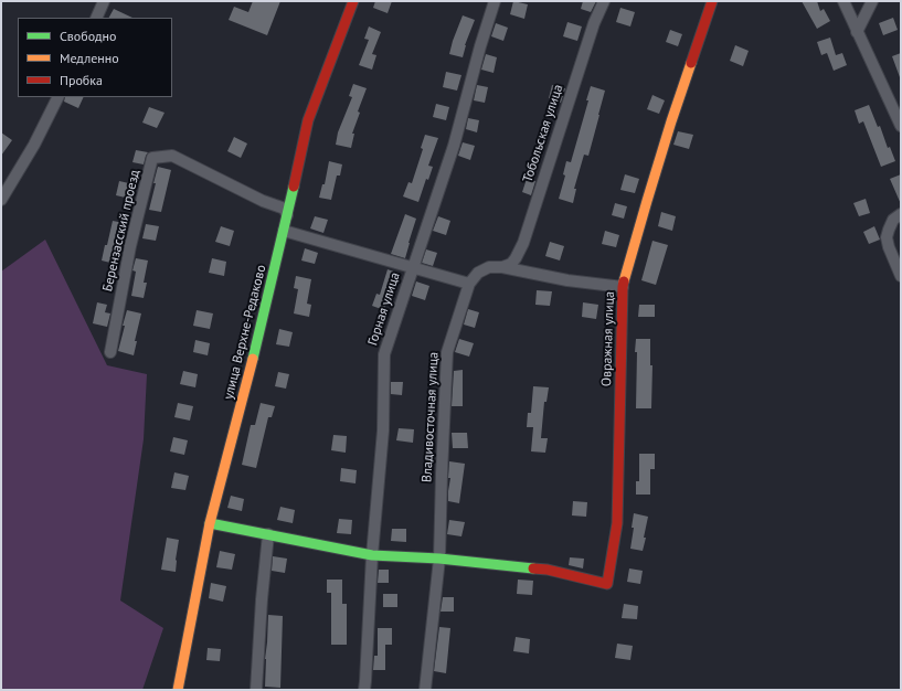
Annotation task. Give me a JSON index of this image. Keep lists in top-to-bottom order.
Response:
{
  "streets": {
    "street": [
      "Тобольская улица",
      "Берензасский проезд",
      "Горная улица",
      "улица Верхне-Редаково",
      "Овражная улица",
      "Владивосточная улица"
    ]
  },
  "crossings": [
    ["Тобольская улица", "Владивосточная улица"],
    ["Берензасский проезд", "улица Верхне-Редаково"],
    ["Овражная улица", "Владивосточная улица"]
  ],
  "legend": ["Свободно", "Медленно", "Пробка"]
}
